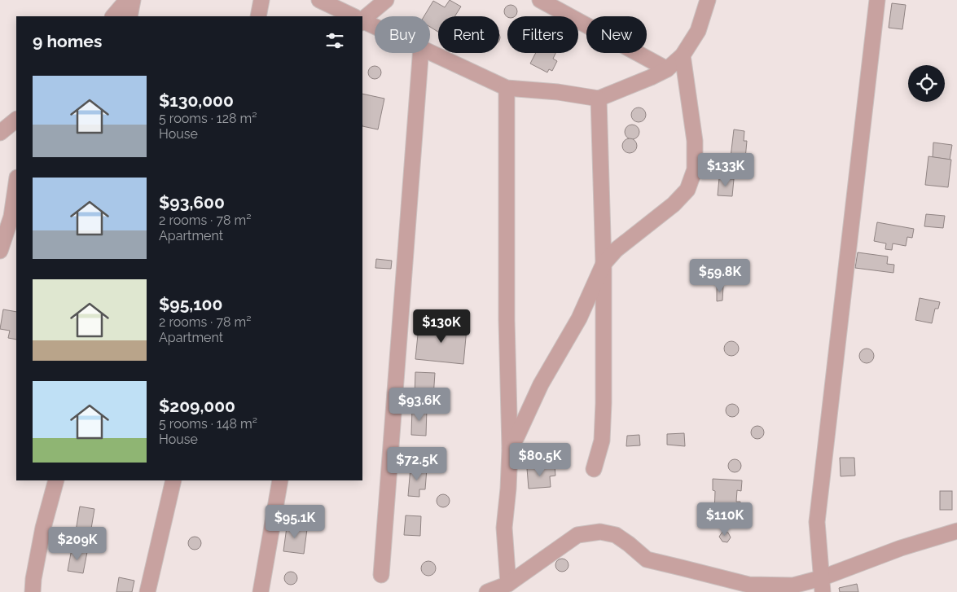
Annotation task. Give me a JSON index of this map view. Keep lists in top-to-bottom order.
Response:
{
  "page": {
    "chip": [
      "Buy",
      "Rent",
      "Filters",
      "New"
    ],
    "heading": "9 homes",
    "list": [
      {
        "name": "$130,000",
        "note": "5 rooms · 128 m² · House"
      },
      {
        "name": "$93,600",
        "note": "2 rooms · 78 m² · Apartment"
      },
      {
        "name": "$95,100",
        "note": "2 rooms · 78 m² · Apartment"
      },
      {
        "name": "$209,000",
        "note": "5 rooms · 148 m² · House"
      }
    ],
    "price": [
      "$133K",
      "$59.8K",
      "$130K",
      "$93.6K",
      "$80.5K",
      "$72.5K",
      "$110K",
      "$95.1K",
      "$209K"
    ]
  }
}
